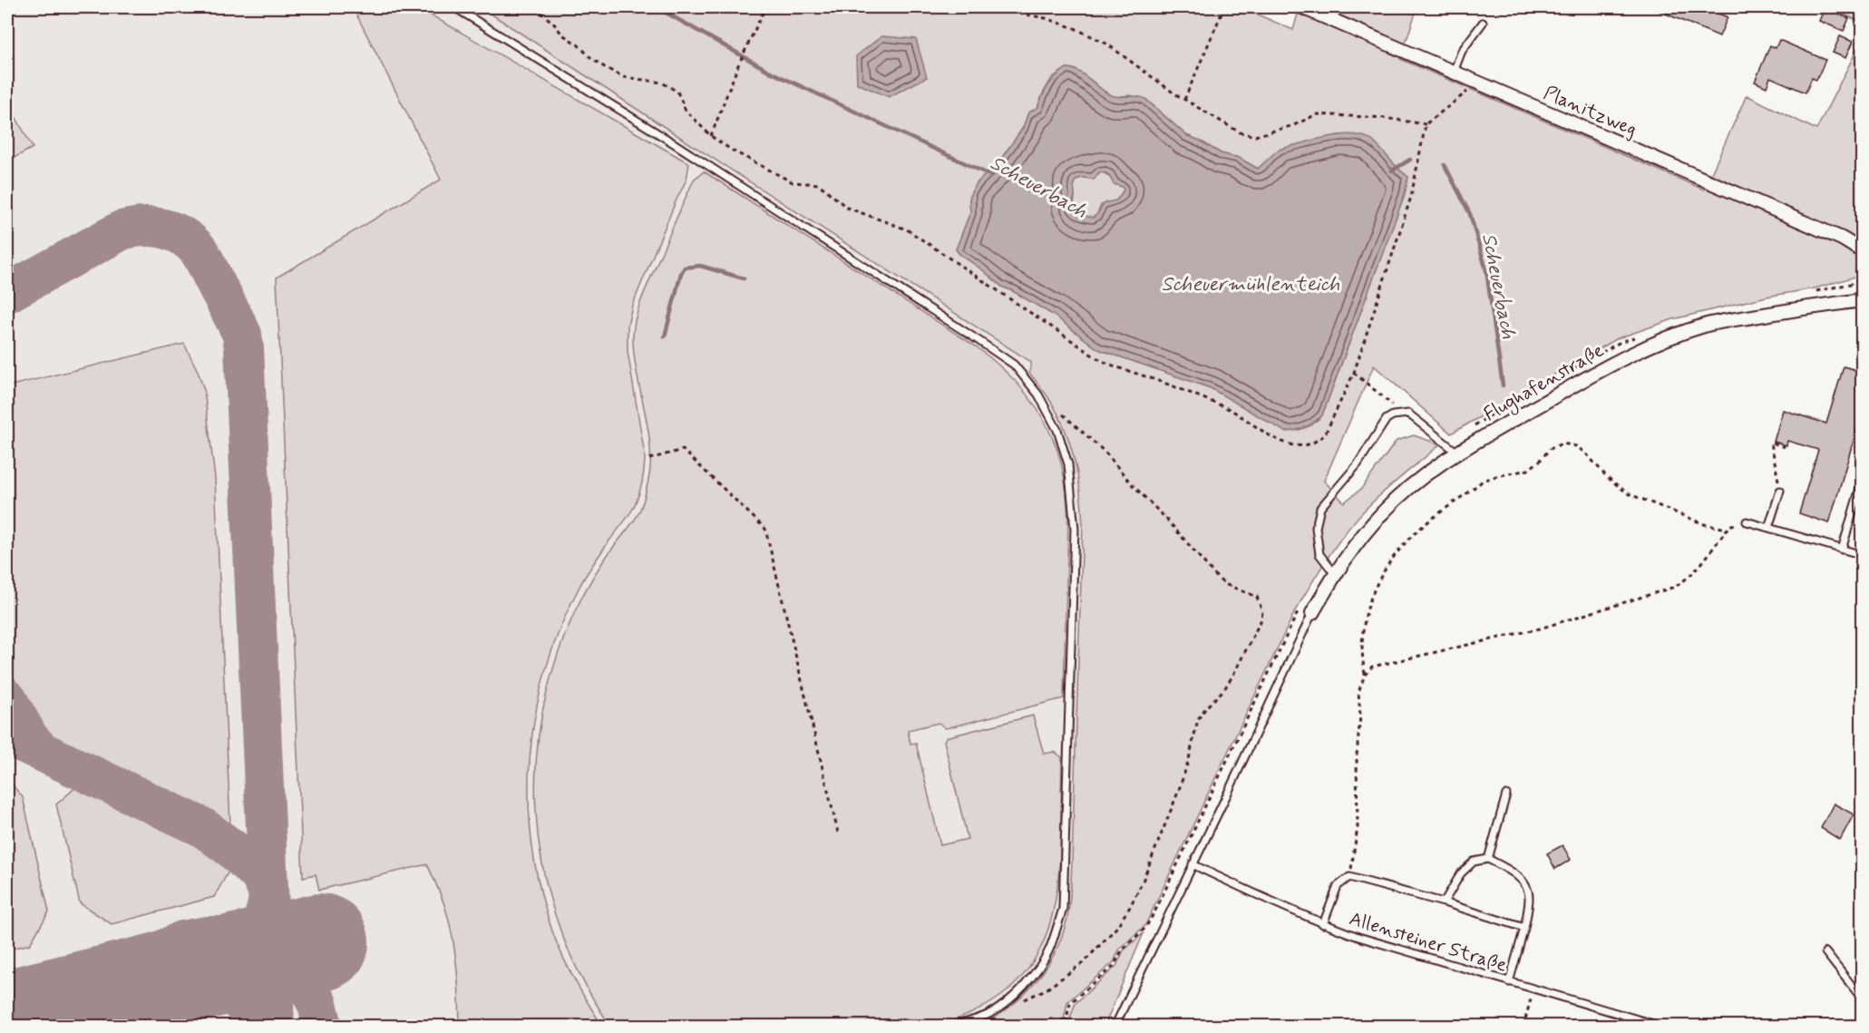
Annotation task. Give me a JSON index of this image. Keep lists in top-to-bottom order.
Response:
{
  "streets": {
    "street": ["Planitzweg", "Flughafenstraße"],
    "lane": ["Allensteiner Straße"]
  },
  "water": ["Scheuerbach", "Scheuermühlenteich"]
}
